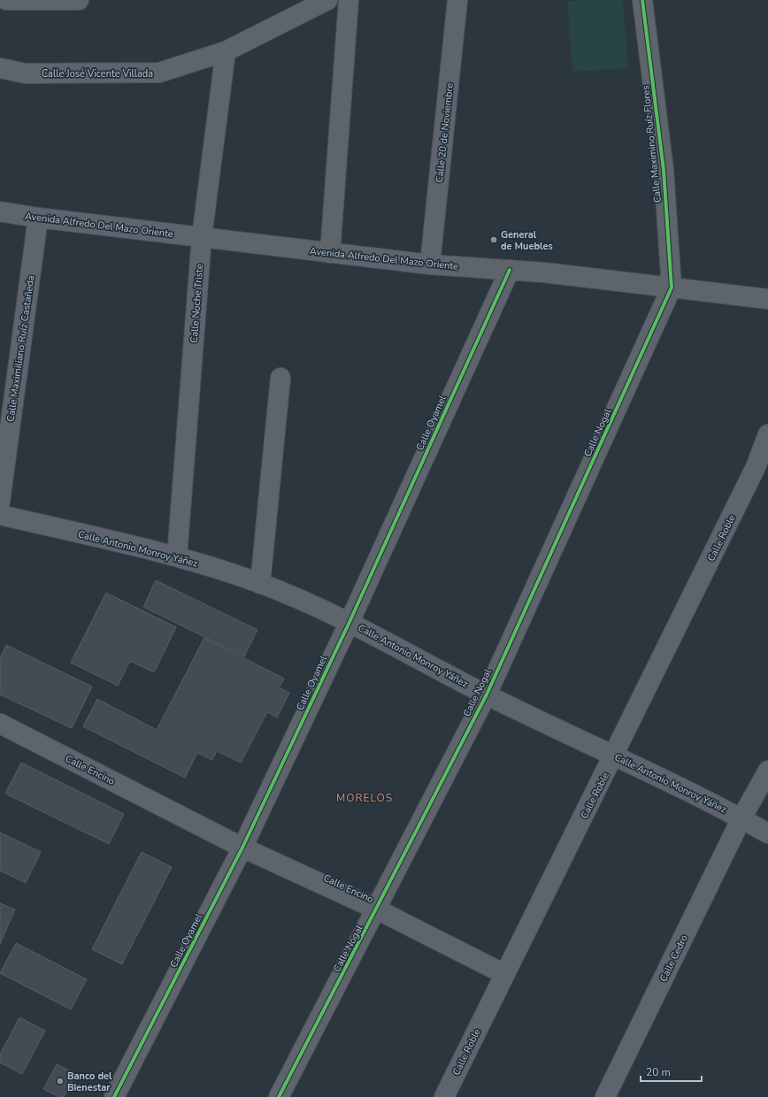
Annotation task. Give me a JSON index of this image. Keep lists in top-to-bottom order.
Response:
{
  "streets": {
    "street": [
      "Calle José Vicente Villada",
      "Calle 20 de Noviembre",
      "Calle Maximino Ruíz Flores",
      "Avenida Alfredo Del Mazo Oriente",
      "Calle Noche Triste",
      "Calle Maximiliano Ruíz Castañeda",
      "Calle Oyamel",
      "Calle Nogal",
      "Calle Roble",
      "Calle Antonio Monroy Yáñez",
      "Calle Encino",
      "Calle Cedro"
    ]
  },
  "crossings": [
    ["Calle José Vicente Villada", "Calle Noche Triste"],
    ["Calle 20 de Noviembre", "Avenida Alfredo Del Mazo Oriente"],
    ["Calle Maximino Ruíz Flores", "Avenida Alfredo Del Mazo Oriente"],
    ["Calle Maximino Ruíz Flores", "Calle Nogal"],
    ["Avenida Alfredo Del Mazo Oriente", "Calle Noche Triste"],
    ["Avenida Alfredo Del Mazo Oriente", "Calle Maximiliano Ruíz Castañeda"],
    ["Avenida Alfredo Del Mazo Oriente", "Calle Oyamel"],
    ["Avenida Alfredo Del Mazo Oriente", "Calle Nogal"],
    ["Calle Noche Triste", "Calle Antonio Monroy Yáñez"],
    ["Calle Oyamel", "Calle Antonio Monroy Yáñez"],
    ["Calle Oyamel", "Calle Encino"],
    ["Calle Nogal", "Calle Antonio Monroy Yáñez"],
    ["Calle Nogal", "Calle Encino"],
    ["Calle Roble", "Calle Antonio Monroy Yáñez"],
    ["Calle Roble", "Calle Encino"],
    ["Calle Antonio Monroy Yáñez", "Calle Cedro"]
  ],
  "districts": ["MORELOS"],
  "places": ["General de Muebles", "Banco del Bienestar"],
  "scale_bar": "20 m"
}
